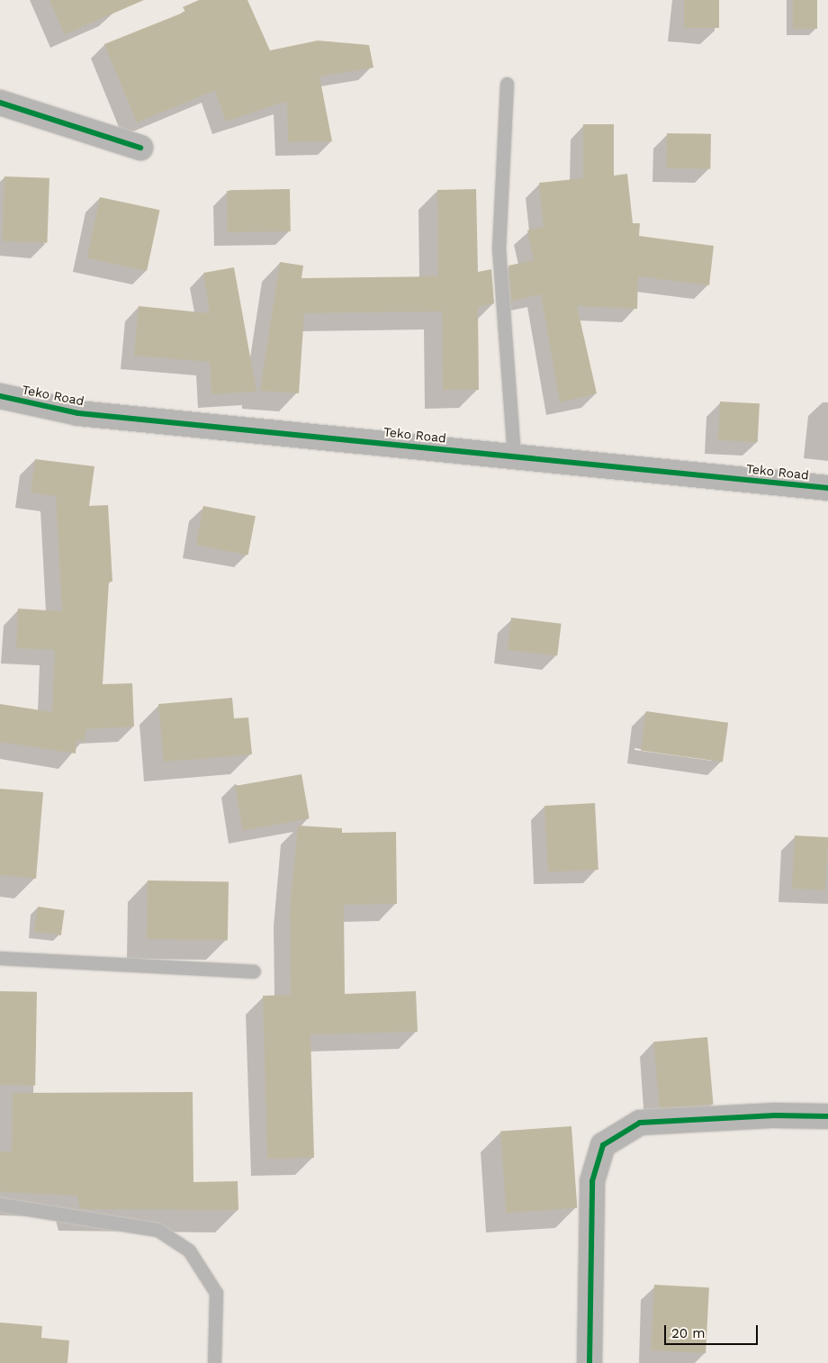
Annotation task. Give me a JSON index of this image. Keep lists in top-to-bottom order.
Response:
{
  "streets": {
    "street": ["Teko Road"]
  },
  "scale_bar": "20 m"
}
